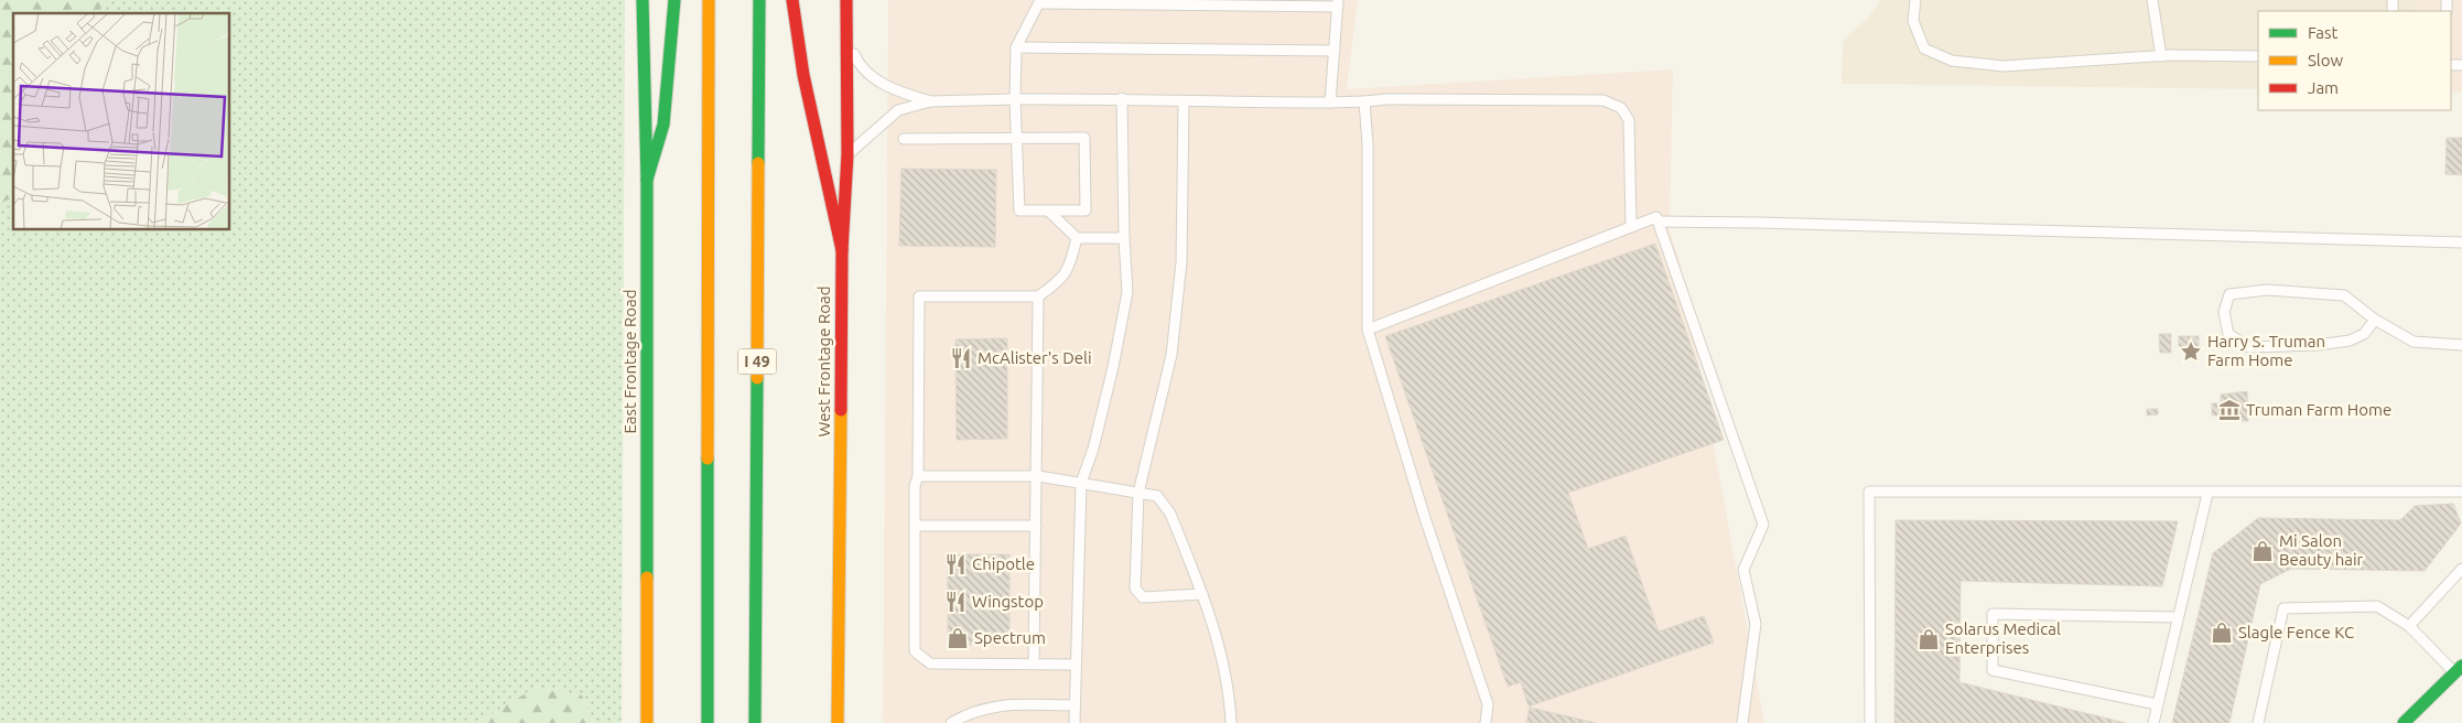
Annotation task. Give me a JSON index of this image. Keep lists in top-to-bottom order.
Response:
{
  "streets": {
    "main road": ["East Frontage Road", "I 49", "West Frontage Road"]
  },
  "places": {
    "place": ["Harry S. Truman Farm Home"],
    "restaurant": ["McAlister's Deli", "Chipotle", "Wingstop"],
    "museum": ["Truman Farm Home"],
    "shop": [
      "Mi Salon Beauty hair",
      "Slagle Fence KC",
      "Spectrum",
      "Solarus Medical Enterprises"
    ]
  },
  "legend": ["Fast", "Slow", "Jam"]
}
